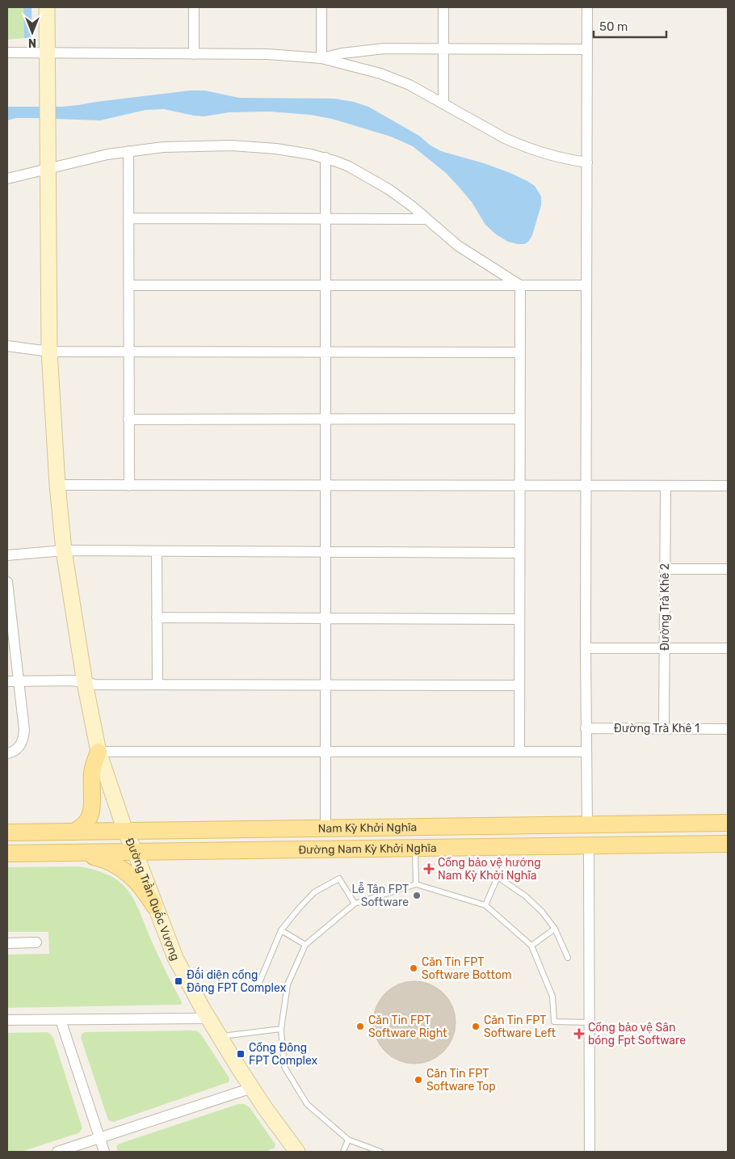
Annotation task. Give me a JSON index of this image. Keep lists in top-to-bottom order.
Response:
{
  "streets": {
    "main road": ["Nam Kỳ Khởi Nghĩa", "Đường Nam Kỳ Khởi Nghĩa"],
    "street": ["Đường Trà Khê 2", "Đường Trà Khê 1", "Đường Trần Quốc Vượng"]
  },
  "crossings": [
    ["Đường Trà Khê 2", "Đường Trà Khê 1"],
    ["Nam Kỳ Khởi Nghĩa", "Đường Trần Quốc Vượng"],
    ["Đường Nam Kỳ Khởi Nghĩa", "Đường Trần Quốc Vượng"]
  ],
  "places": {
    "health": ["Cổng bảo vệ hướng Nam Kỳ Khởi Nghĩa", "Cổng bảo vệ Sân bóng Fpt Software"],
    "other": [
      "Lễ Tân FPT Software",
      "Căn Tin FPT Software Bottom",
      "Căn Tin FPT Software Right",
      "Căn Tin FPT Software Left",
      "Căn Tin FPT Software Top"
    ],
    "transit": ["Đối diện cổng Đông FPT Complex", "Cổng Đông FPT Complex"]
  },
  "scale_bar": "50 m",
  "north": "bottom"
}
